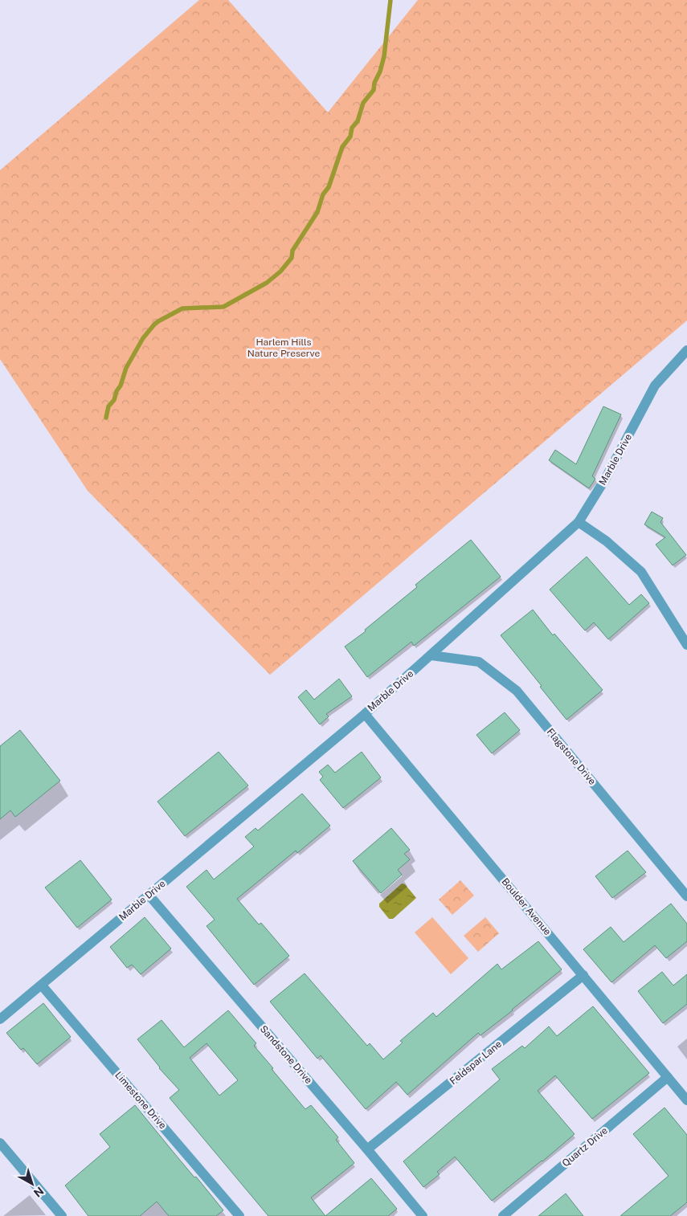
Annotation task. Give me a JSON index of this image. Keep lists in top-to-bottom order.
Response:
{
  "streets": {
    "street": [
      "Marble Drive",
      "Flagstone Drive",
      "Boulder Avenue",
      "Sandstone Drive",
      "Feldspar Lane",
      "Limestone Drive",
      "Quartz Drive"
    ]
  },
  "crossings": [
    ["Marble Drive", "Flagstone Drive"],
    ["Marble Drive", "Boulder Avenue"],
    ["Marble Drive", "Sandstone Drive"],
    ["Marble Drive", "Limestone Drive"],
    ["Boulder Avenue", "Feldspar Lane"],
    ["Boulder Avenue", "Quartz Drive"],
    ["Sandstone Drive", "Feldspar Lane"]
  ],
  "parks": ["Harlem Hills Nature Preserve"],
  "north": "bottom right"
}
